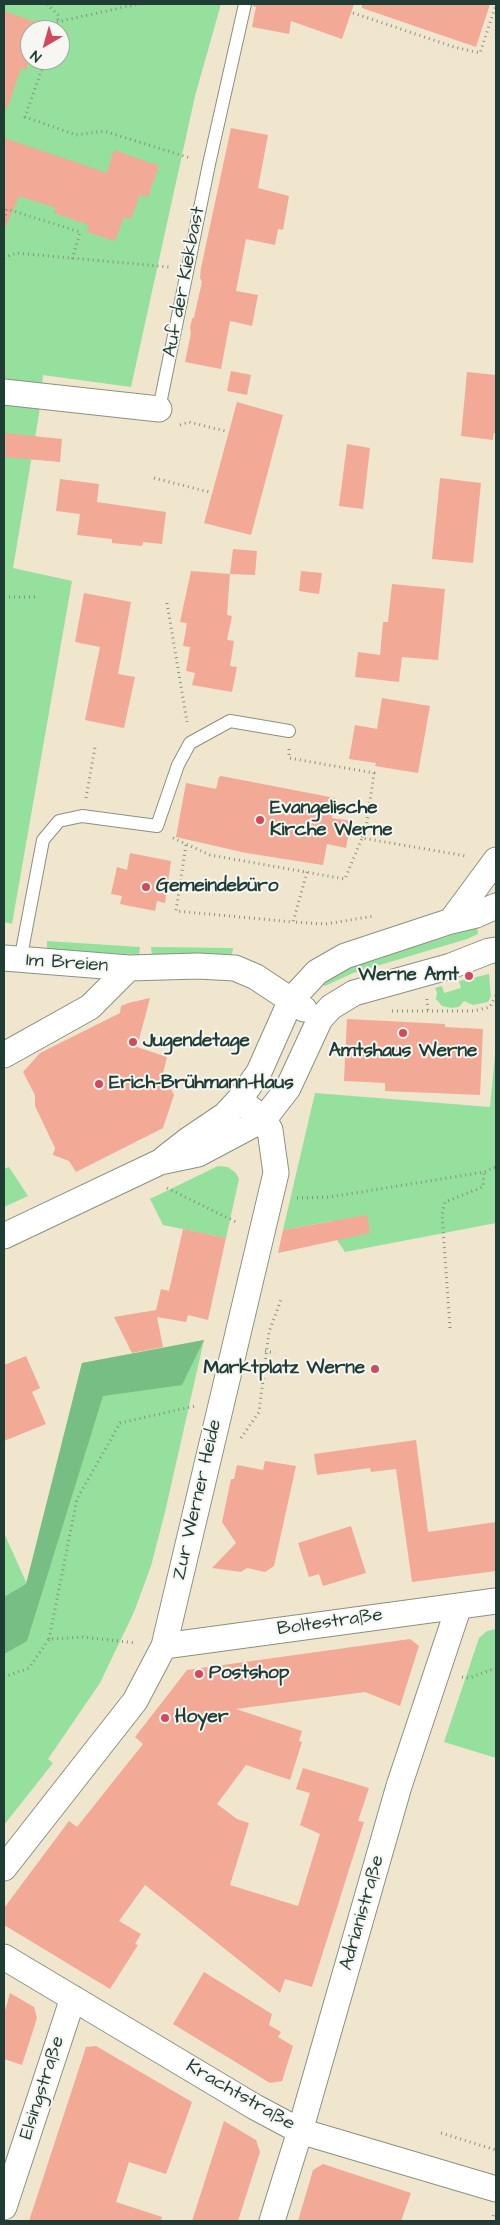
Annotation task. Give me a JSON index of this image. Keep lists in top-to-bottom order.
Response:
{
  "streets": {
    "street": [
      "Im Breien",
      "Zur Werner Heide",
      "Boltestraße",
      "Adrianistraße",
      "Elsingstraße",
      "Krachtstraße"
    ],
    "lane": ["Auf der Kiekbast"]
  },
  "crossings": [
    ["Zur Werner Heide", "Boltestraße"],
    ["Boltestraße", "Adrianistraße"],
    ["Adrianistraße", "Krachtstraße"],
    ["Elsingstraße", "Krachtstraße"]
  ],
  "places": [
    "Evangelische Kirche Werne",
    "Gemeindebüro",
    "Werne Amt",
    "Amtshaus Werne",
    "Jugendetage",
    "Erich-Brühmann-Haus",
    "Marktplatz Werne",
    "Postshop",
    "Hoyer"
  ],
  "north": "bottom left"
}
